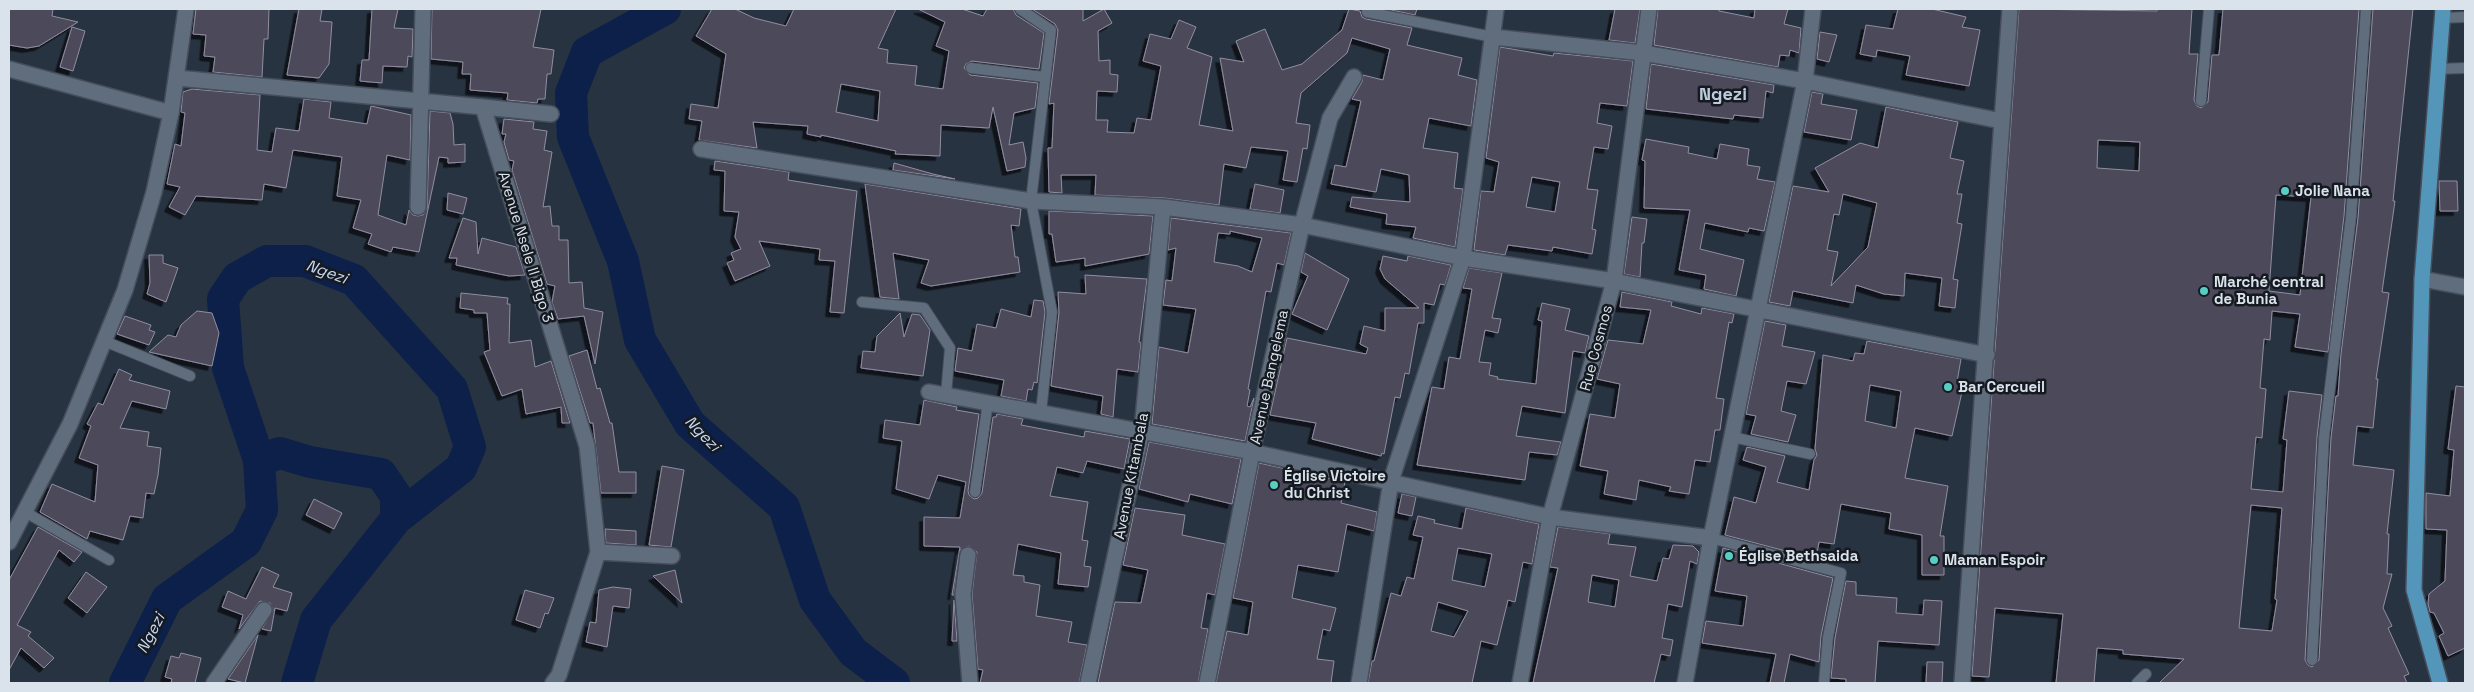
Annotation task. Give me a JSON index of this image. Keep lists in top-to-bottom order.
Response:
{
  "streets": {
    "street": [
      "Avenue Nsele II Bigo 3",
      "Rue Cosmos",
      "Avenue Bangelema",
      "Avenue Kitambala"
    ]
  },
  "districts": ["Ngezi"],
  "water": ["Ngezi"],
  "places": [
    "Jolie Nana",
    "Marché central de Bunia",
    "Bar Cercueil",
    "Église Victoire du Christ",
    "Église Bethsaida",
    "Maman Espoir"
  ]
}
